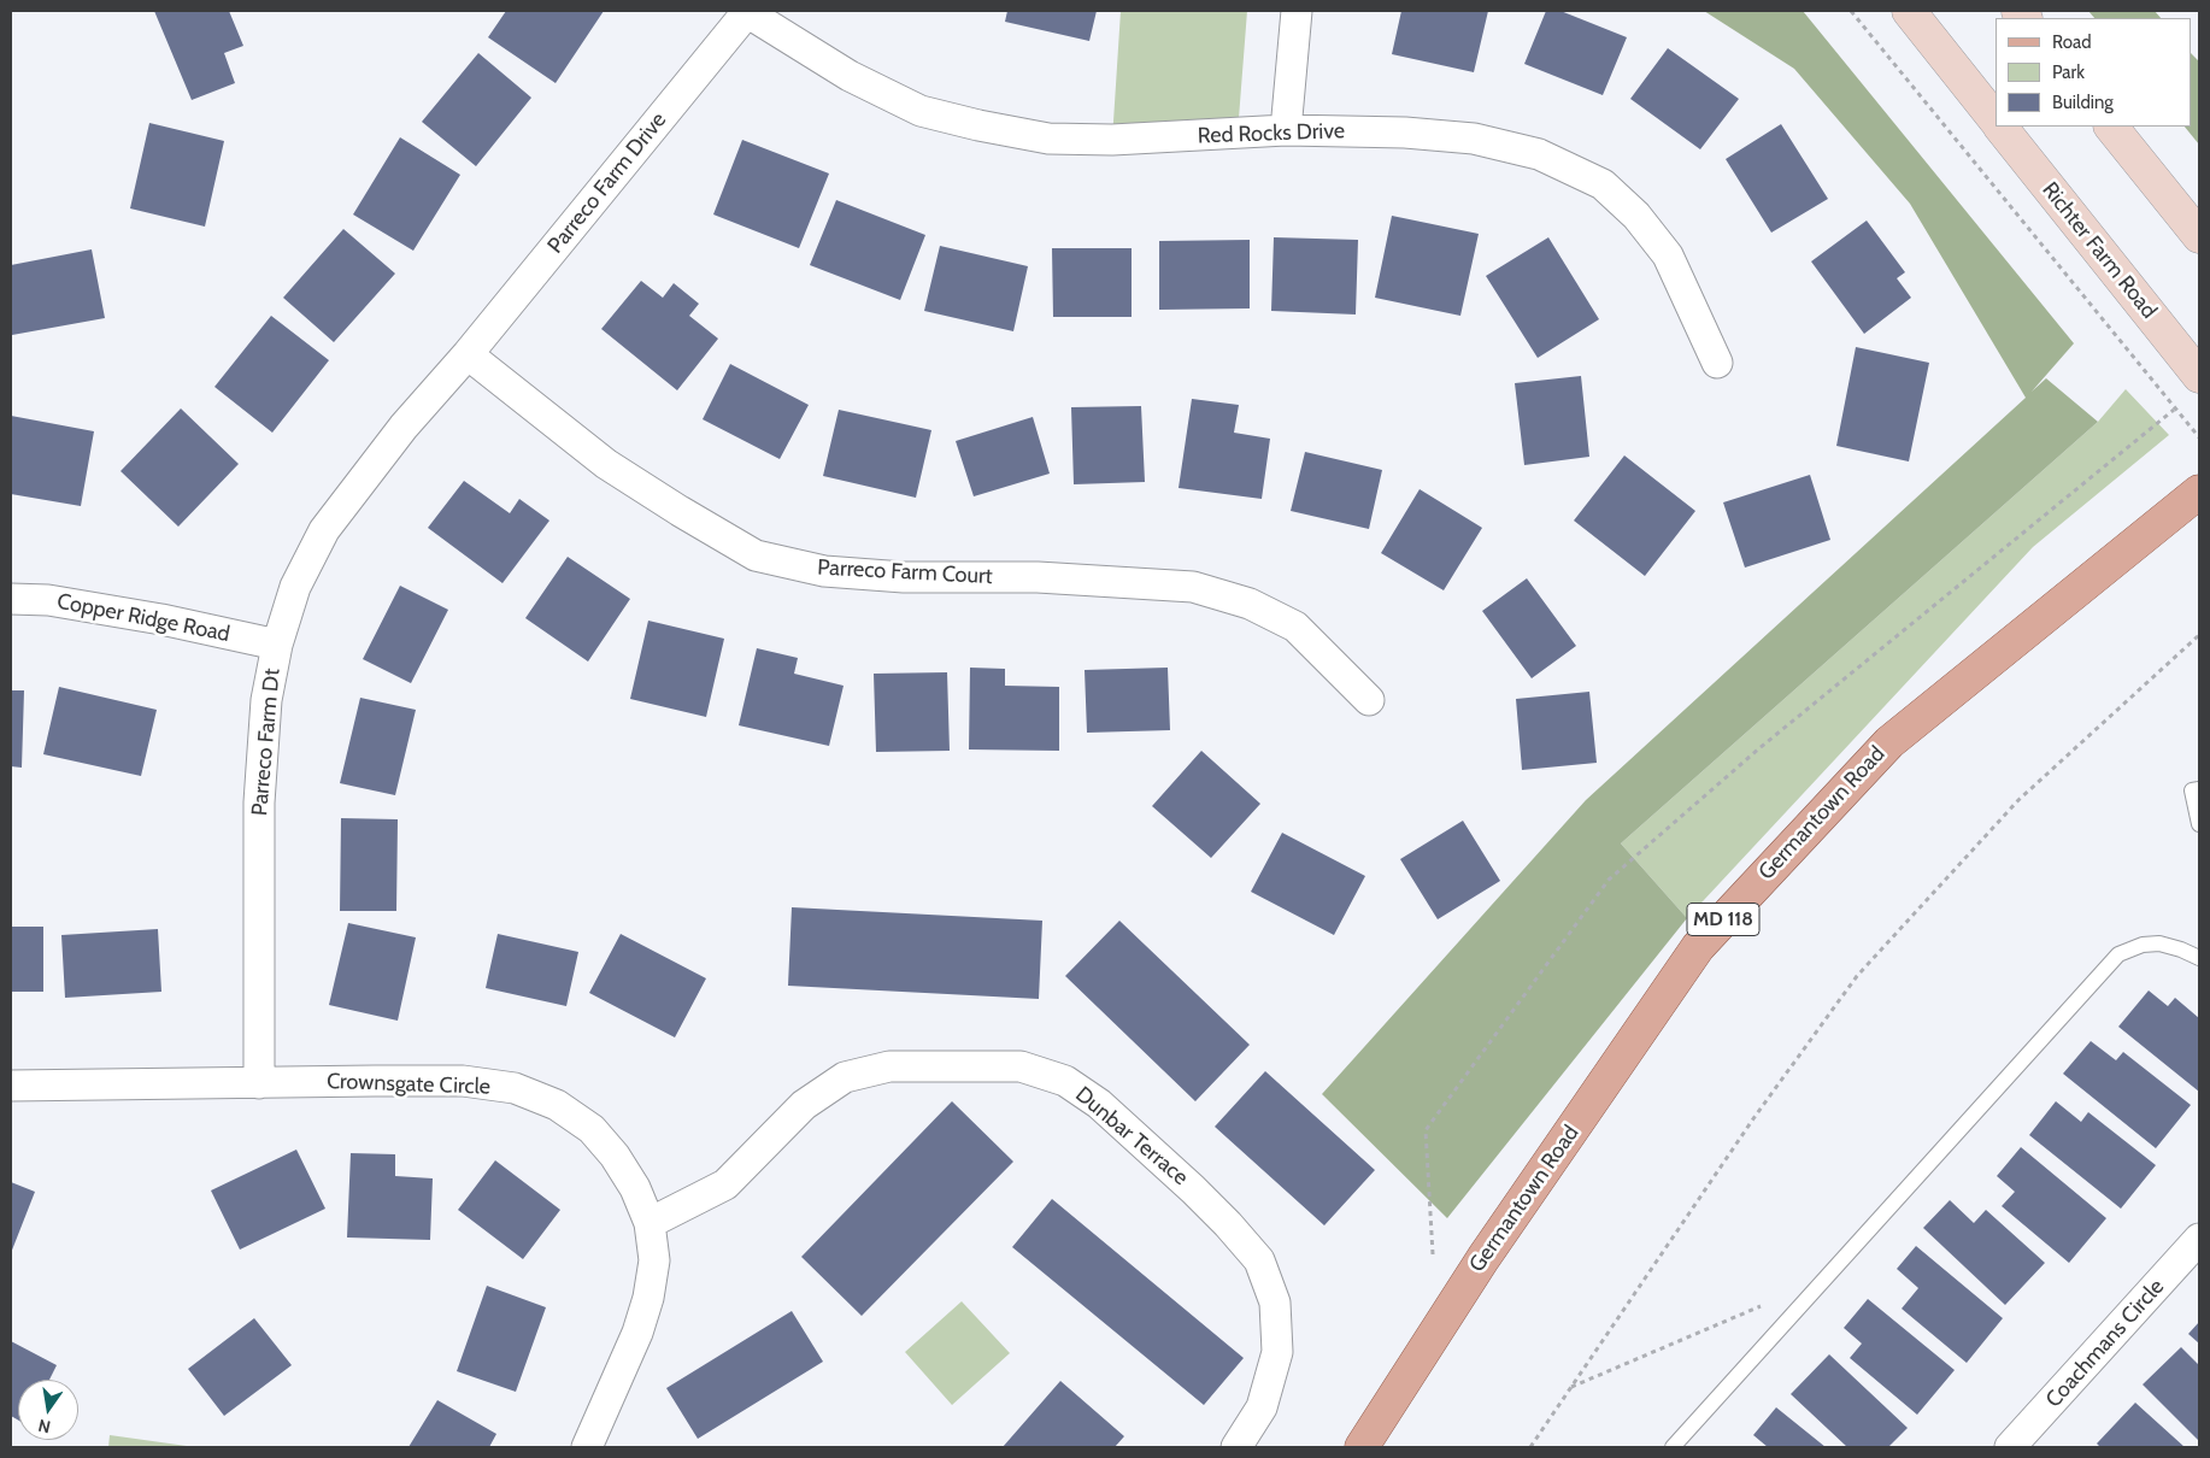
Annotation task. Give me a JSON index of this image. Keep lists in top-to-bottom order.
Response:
{
  "streets": {
    "main road": ["Richter Farm Road", "Germantown Road", "MD 118"],
    "street": [
      "Red Rocks Drive",
      "Parreco Farm Drive",
      "Parreco Farm Court",
      "Copper Ridge Road",
      "Parreco Farm Dt",
      "Crownsgate Circle",
      "Dunbar Terrace",
      "Coachmans Circle"
    ]
  },
  "crossings": [
    ["Red Rocks Drive", "Parreco Farm Drive"],
    ["Parreco Farm Drive", "Parreco Farm Court"],
    ["Parreco Farm Drive", "Parreco Farm Dt"],
    ["Parreco Farm Court", "Parreco Farm Dt"],
    ["Copper Ridge Road", "Parreco Farm Dt"],
    ["Parreco Farm Dt", "Crownsgate Circle"],
    ["Crownsgate Circle", "Dunbar Terrace"]
  ],
  "legend": ["Road", "Park", "Building"],
  "north": "bottom"
}
